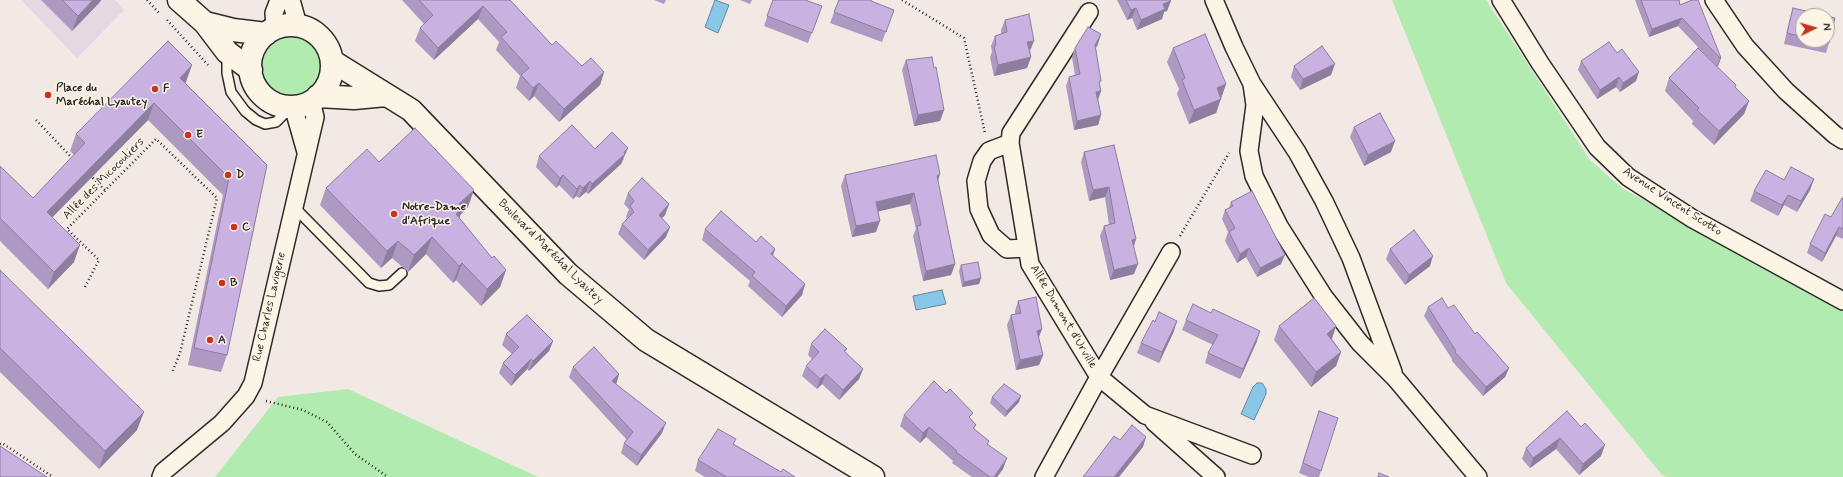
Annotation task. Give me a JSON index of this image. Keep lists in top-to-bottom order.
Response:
{
  "streets": {
    "main road": ["Boulevard Maréchal Lyautey"],
    "street": ["Avenue Vincent Scotto", "Rue Charles Lavigerie", "Allée Dumont d'Urville"],
    "path": ["Allée des Micocouliers"]
  },
  "crossings": [
    ["Boulevard Maréchal Lyautey", "Rue Charles Lavigerie"]
  ],
  "places": [
    "F",
    "Place du Maréchal Lyautey",
    "E",
    "D",
    "Notre-Dame d'Afrique",
    "C",
    "B",
    "A"
  ],
  "north": "right"
}
